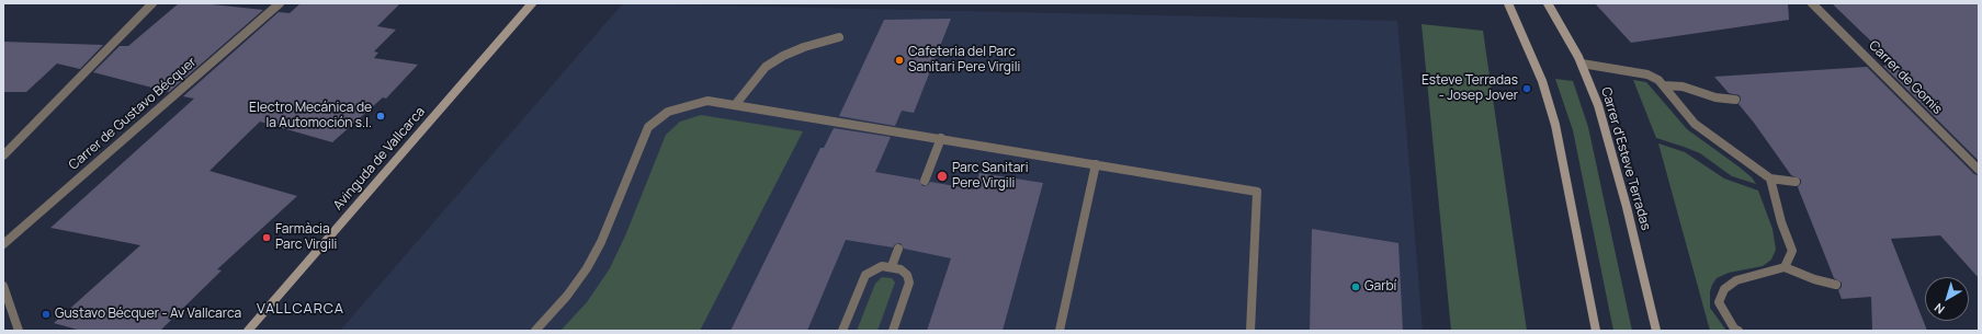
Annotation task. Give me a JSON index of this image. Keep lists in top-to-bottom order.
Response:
{
  "streets": {
    "street": [
      "Carrer de Gomis",
      "Carrer de Gustavo Bécquer",
      "Avinguda de Vallcarca",
      "Carrer d'Esteve Terradas"
    ]
  },
  "districts": ["VALLCARCA"],
  "places": [
    "Cafeteria del Parc Sanitari Pere Virgili",
    "Esteve Terradas - Josep Jover",
    "Electro Mecánica de la Automoción s.l.",
    "Parc Sanitari Pere Virgili",
    "Farmàcia Parc Virgili",
    "Garbí",
    "Gustavo Bécquer - Av Vallcarca"
  ],
  "north": "bottom left"
}
